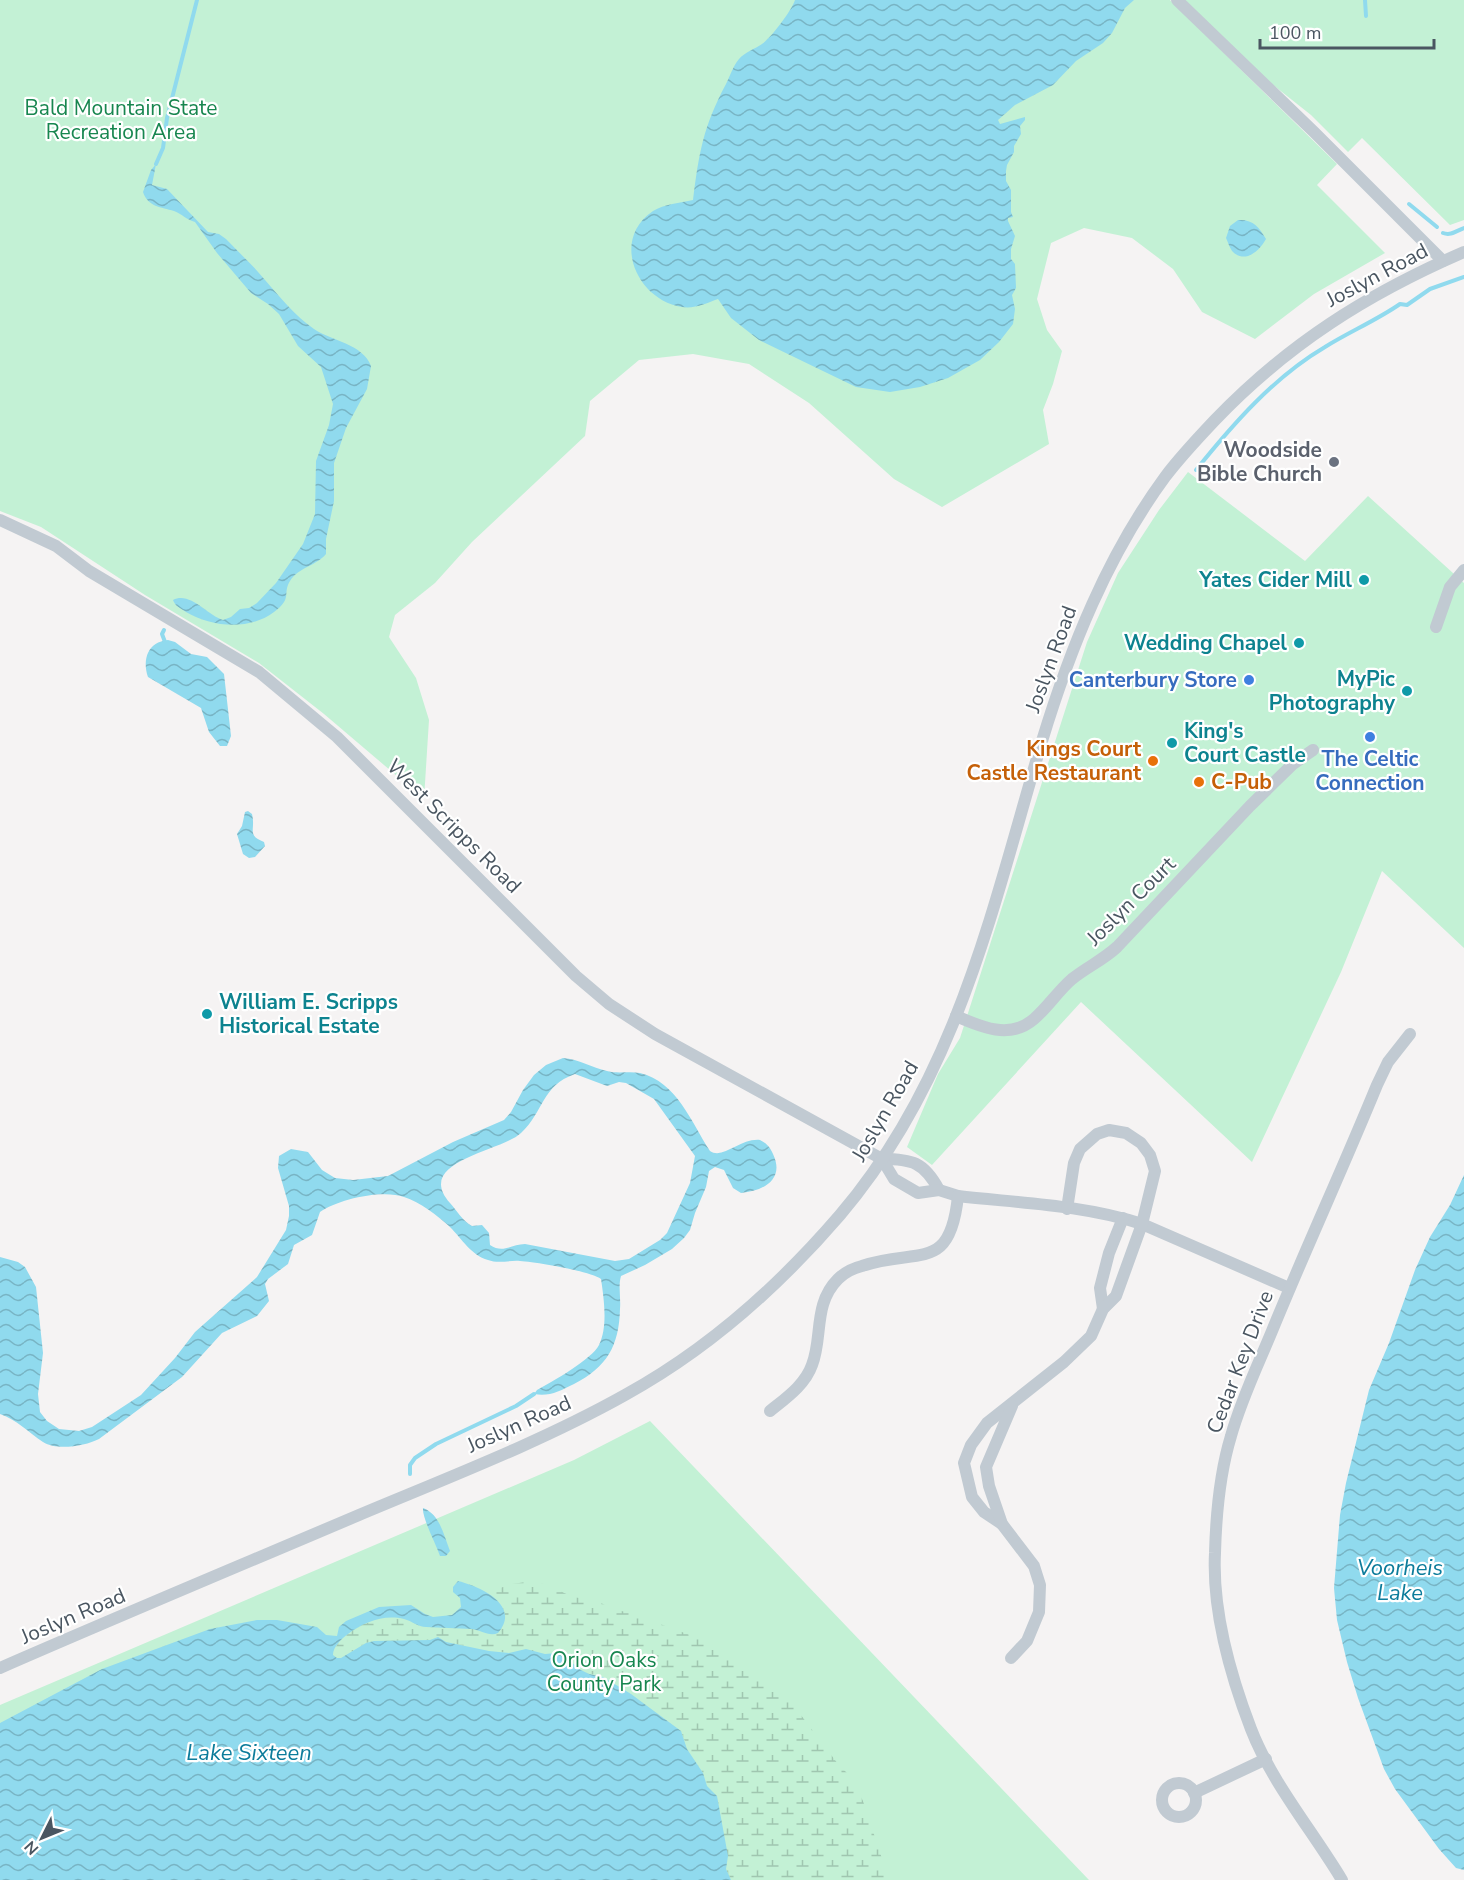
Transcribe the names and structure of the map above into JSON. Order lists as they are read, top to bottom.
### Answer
{
  "streets": {
    "street": [
      "Joslyn Road",
      "West Scripps Road",
      "Joslyn Court",
      "Cedar Key Drive"
    ]
  },
  "crossings": [
    ["Joslyn Road", "West Scripps Road"],
    ["Joslyn Road", "Joslyn Court"],
    ["West Scripps Road", "Cedar Key Drive"]
  ],
  "water": ["Voorheis Lake", "Lake Sixteen"],
  "parks": ["Bald Mountain State Recreation Area", "Orion Oaks County Park"],
  "places": [
    "Woodside Bible Church",
    "Yates Cider Mill",
    "Wedding Chapel",
    "Canterbury Store",
    "MyPic Photography",
    "The Celtic Connection",
    "King's Court Castle",
    "Kings Court Castle Restaurant",
    "C-Pub",
    "William E. Scripps Historical Estate"
  ],
  "scale_bar": "100 m",
  "north": "bottom left"
}
